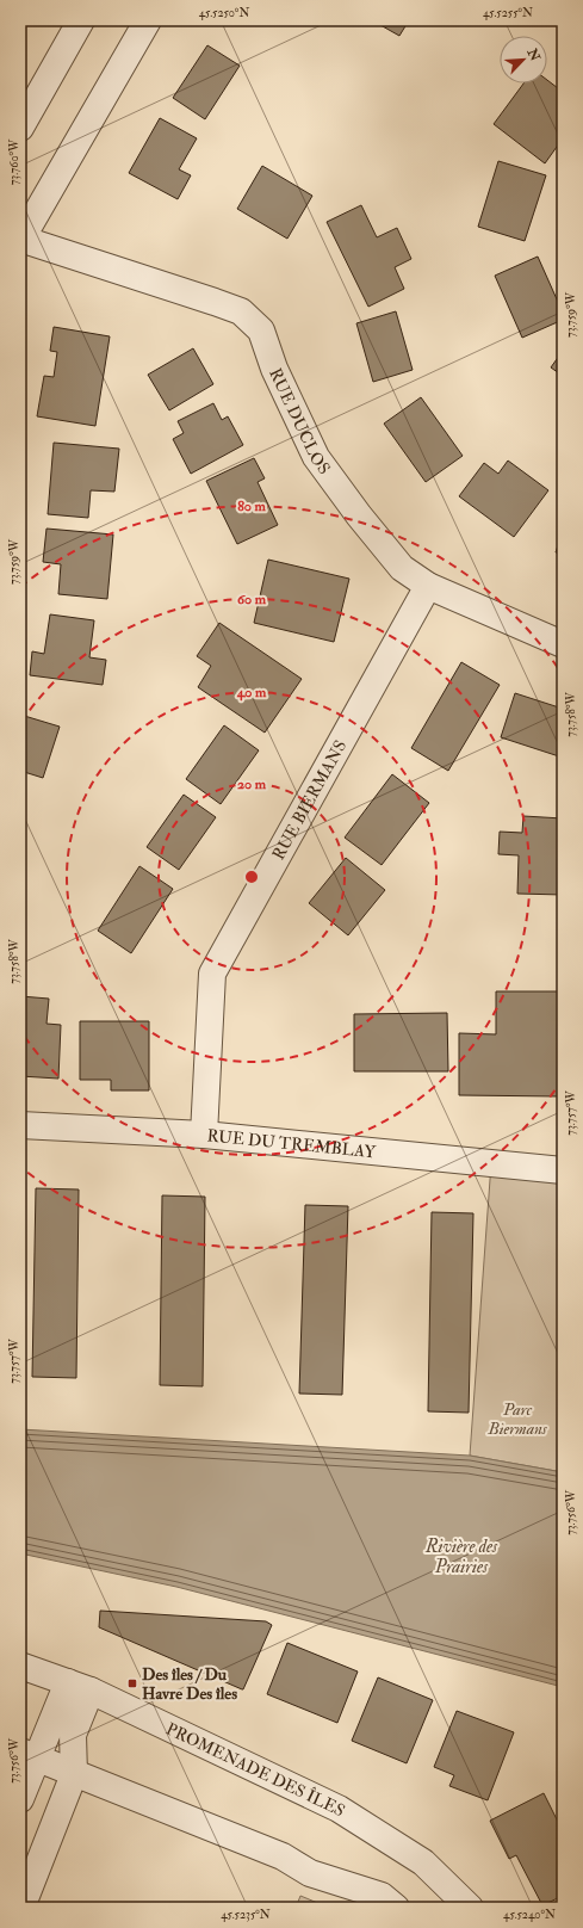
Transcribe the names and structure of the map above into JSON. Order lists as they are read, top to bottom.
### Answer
{
  "streets": {
    "street": [
      "RUE DUCLOS",
      "RUE BIERMANS",
      "RUE DU TREMBLAY",
      "PROMENADE DES ÎLES"
    ]
  },
  "crossings": [
    ["RUE DUCLOS", "RUE BIERMANS"],
    ["RUE BIERMANS", "RUE DU TREMBLAY"]
  ],
  "water": ["Rivière des Prairies"],
  "parks": ["Parc Biermans"],
  "places": {
    "transit": ["Des îles / Du Havre Des îles"]
  },
  "north": "top right",
  "coordinates": [
    "45.5250°N",
    "45.5255°N",
    "73.760°W",
    "73.759°W",
    "73.758°W",
    "73.757°W",
    "73.756°W",
    "45.5235°N",
    "45.5240°N"
  ],
  "rings": [
    "80 m",
    "60 m",
    "40 m",
    "20 m"
  ]
}
